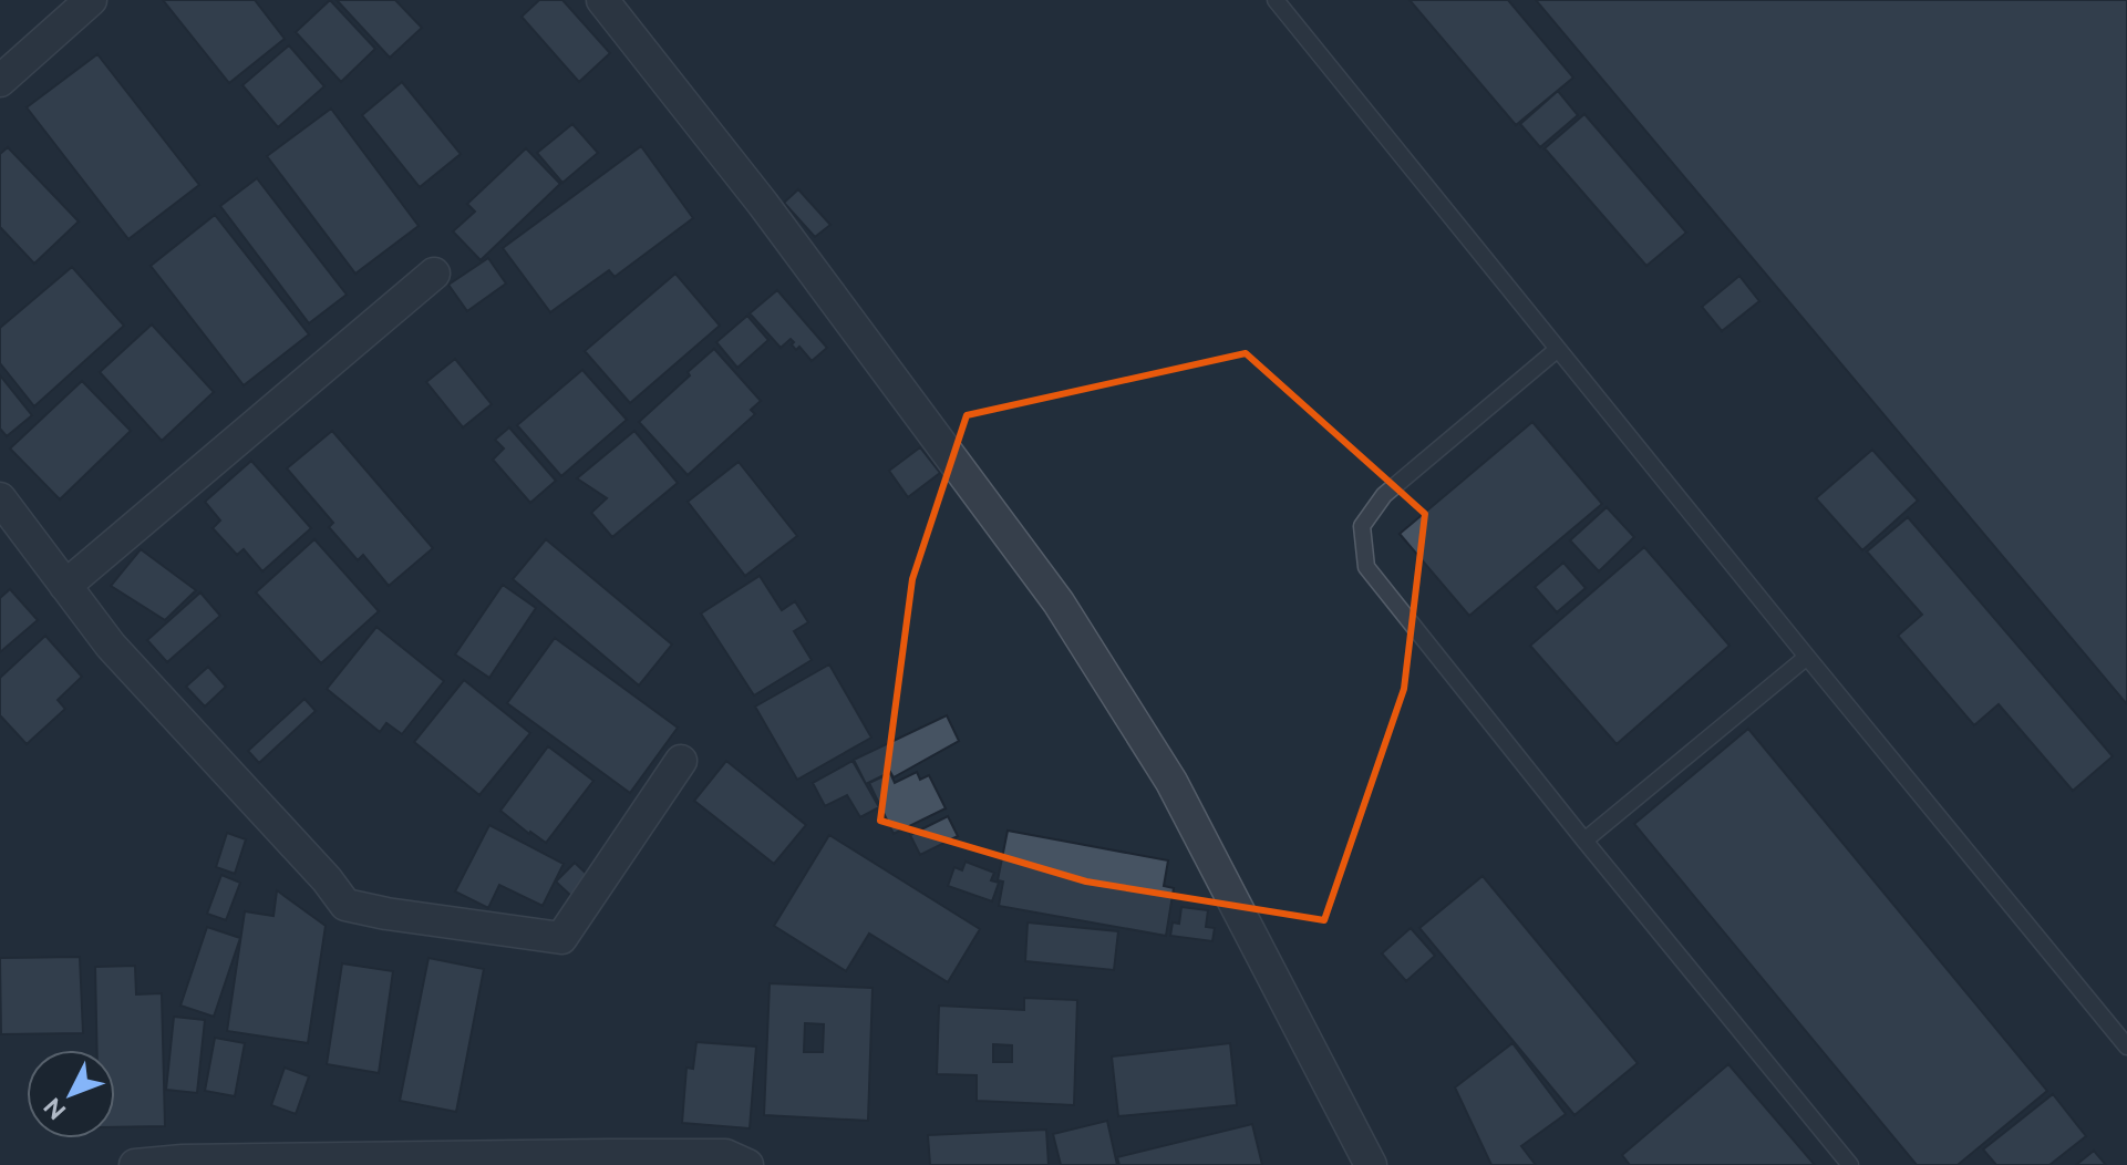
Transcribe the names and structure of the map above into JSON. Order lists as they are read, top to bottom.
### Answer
{
  "north": "bottom left"
}
